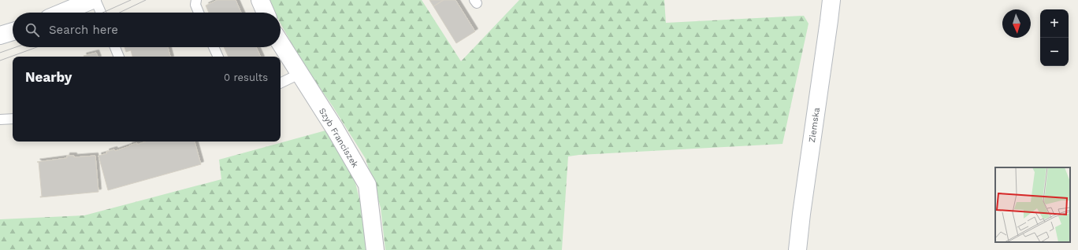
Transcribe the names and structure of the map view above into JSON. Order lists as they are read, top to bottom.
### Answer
{
  "streets": {
    "street": ["Ziemska", "Szyb Franciszek"]
  },
  "north": "bottom",
  "page": {
    "map_buttons": ["+", "−"],
    "search": "Search here",
    "heading": ["Nearby", "0 results"]
  }
}
